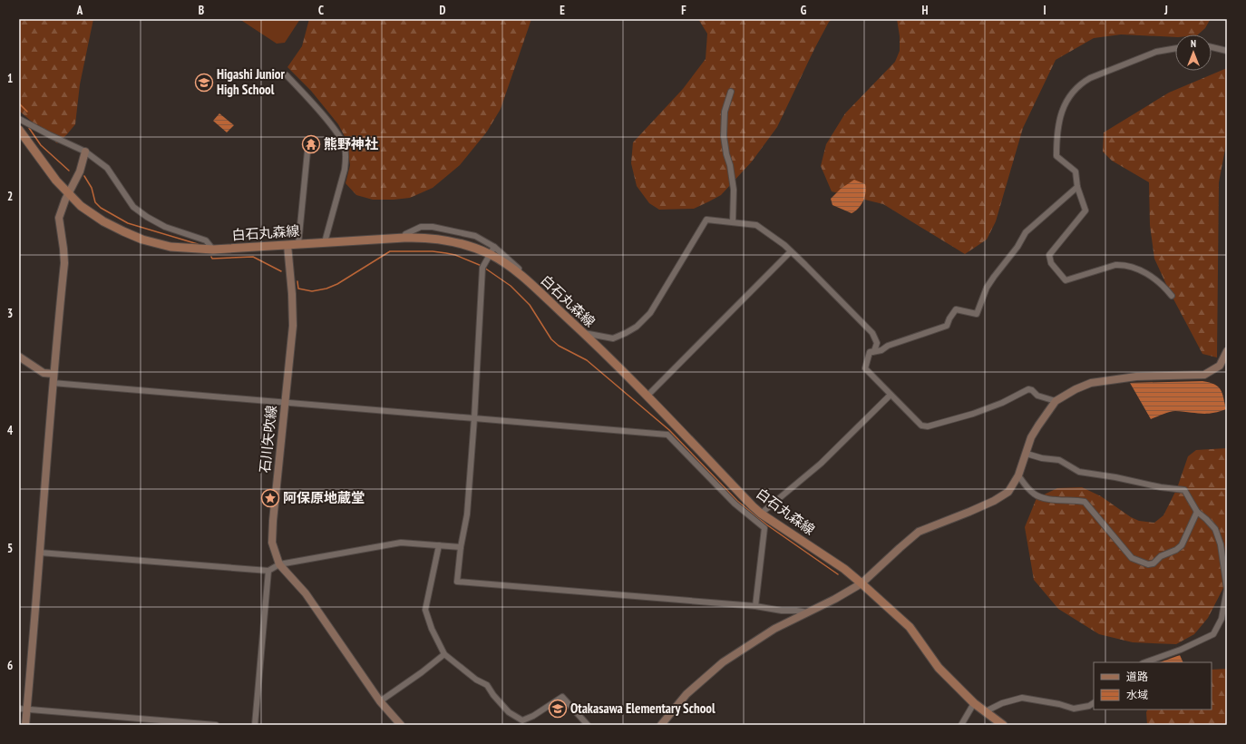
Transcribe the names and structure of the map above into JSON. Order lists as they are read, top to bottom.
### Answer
{
  "streets": {
    "main road": ["白石丸森線"],
    "street": ["石川矢吹線"]
  },
  "crossings": [
    ["白石丸森線", "石川矢吹線"]
  ],
  "places": {
    "school or university": ["Higashi Junior High School", "Otakasawa Elementary School"],
    "temple": ["熊野神社"],
    "place": ["阿保原地蔵堂"]
  },
  "legend": ["道路", "水域"],
  "north": "top",
  "grid": {
    "columns": [
      "A",
      "B",
      "C",
      "D",
      "E",
      "F",
      "G",
      "H",
      "I",
      "J"
    ],
    "rows": [
      "1",
      "2",
      "3",
      "4",
      "5",
      "6"
    ]
  }
}
